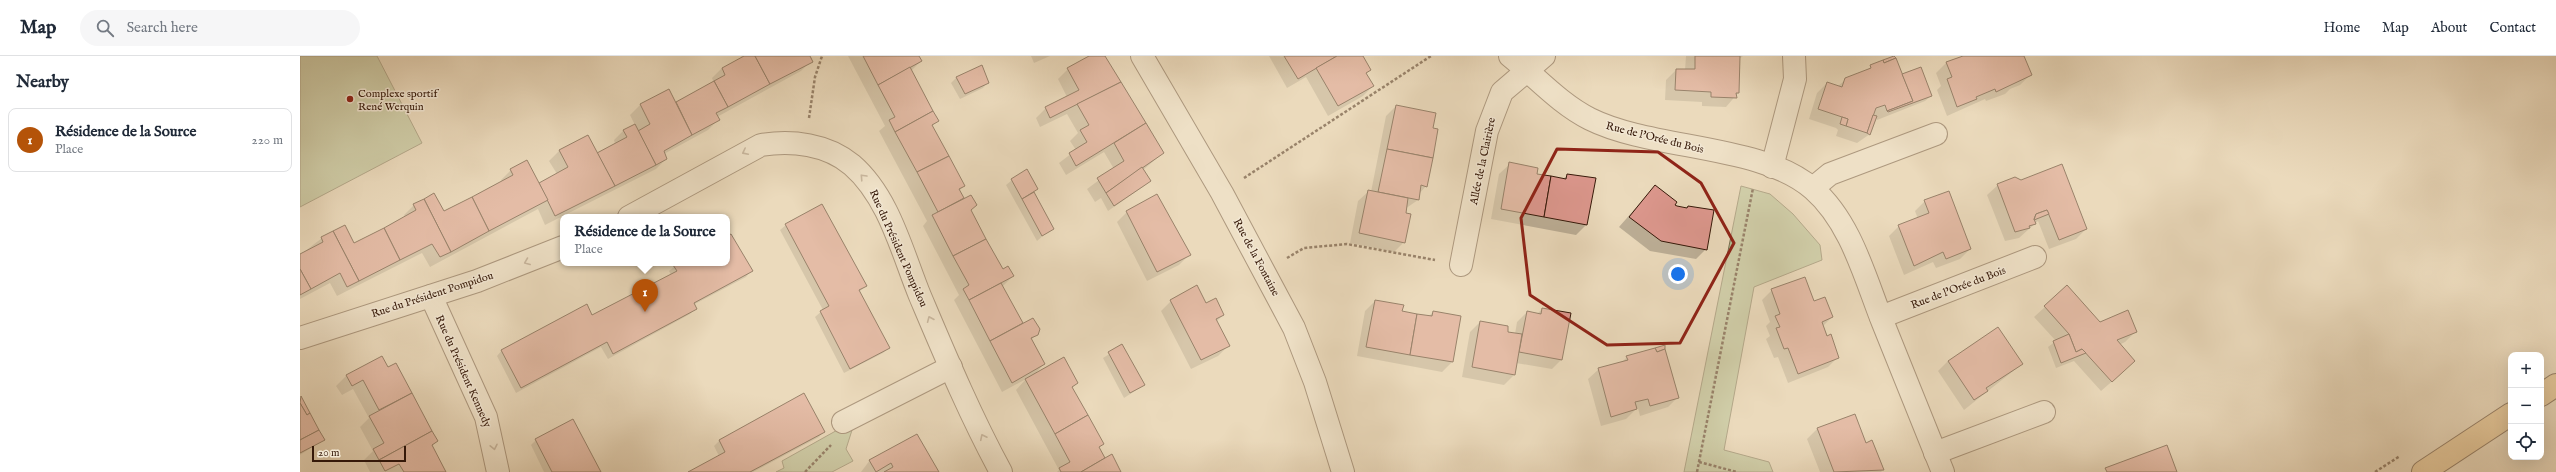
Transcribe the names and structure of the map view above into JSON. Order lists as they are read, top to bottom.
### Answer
{
  "streets": {
    "street": [
      "Rue de l'Orée du Bois",
      "Allée de la Clairière",
      "Rue du Président Pompidou",
      "Rue de la Fontaine",
      "Rue du Président Kennedy"
    ]
  },
  "crossings": [
    ["Rue de l'Orée du Bois", "Allée de la Clairière"],
    ["Rue du Président Pompidou", "Rue du Président Kennedy"]
  ],
  "one_way": ["Rue du Président Kennedy"],
  "places": ["Complexe sportif René Werquin"],
  "scale_bar": "20 m",
  "page": {
    "header": "Map",
    "search": "Search here",
    "nav": [
      "Home",
      "Map",
      "About",
      "Contact"
    ],
    "heading": "Nearby",
    "list": [
      {
        "mark": "1",
        "name": "Résidence de la Source",
        "note": "Place",
        "value": "220 m"
      }
    ],
    "popup": ["Résidence de la Source", "Place"],
    "pins": "1",
    "map_buttons": ["+", "−"],
    "scale": "20 m"
  }
}
